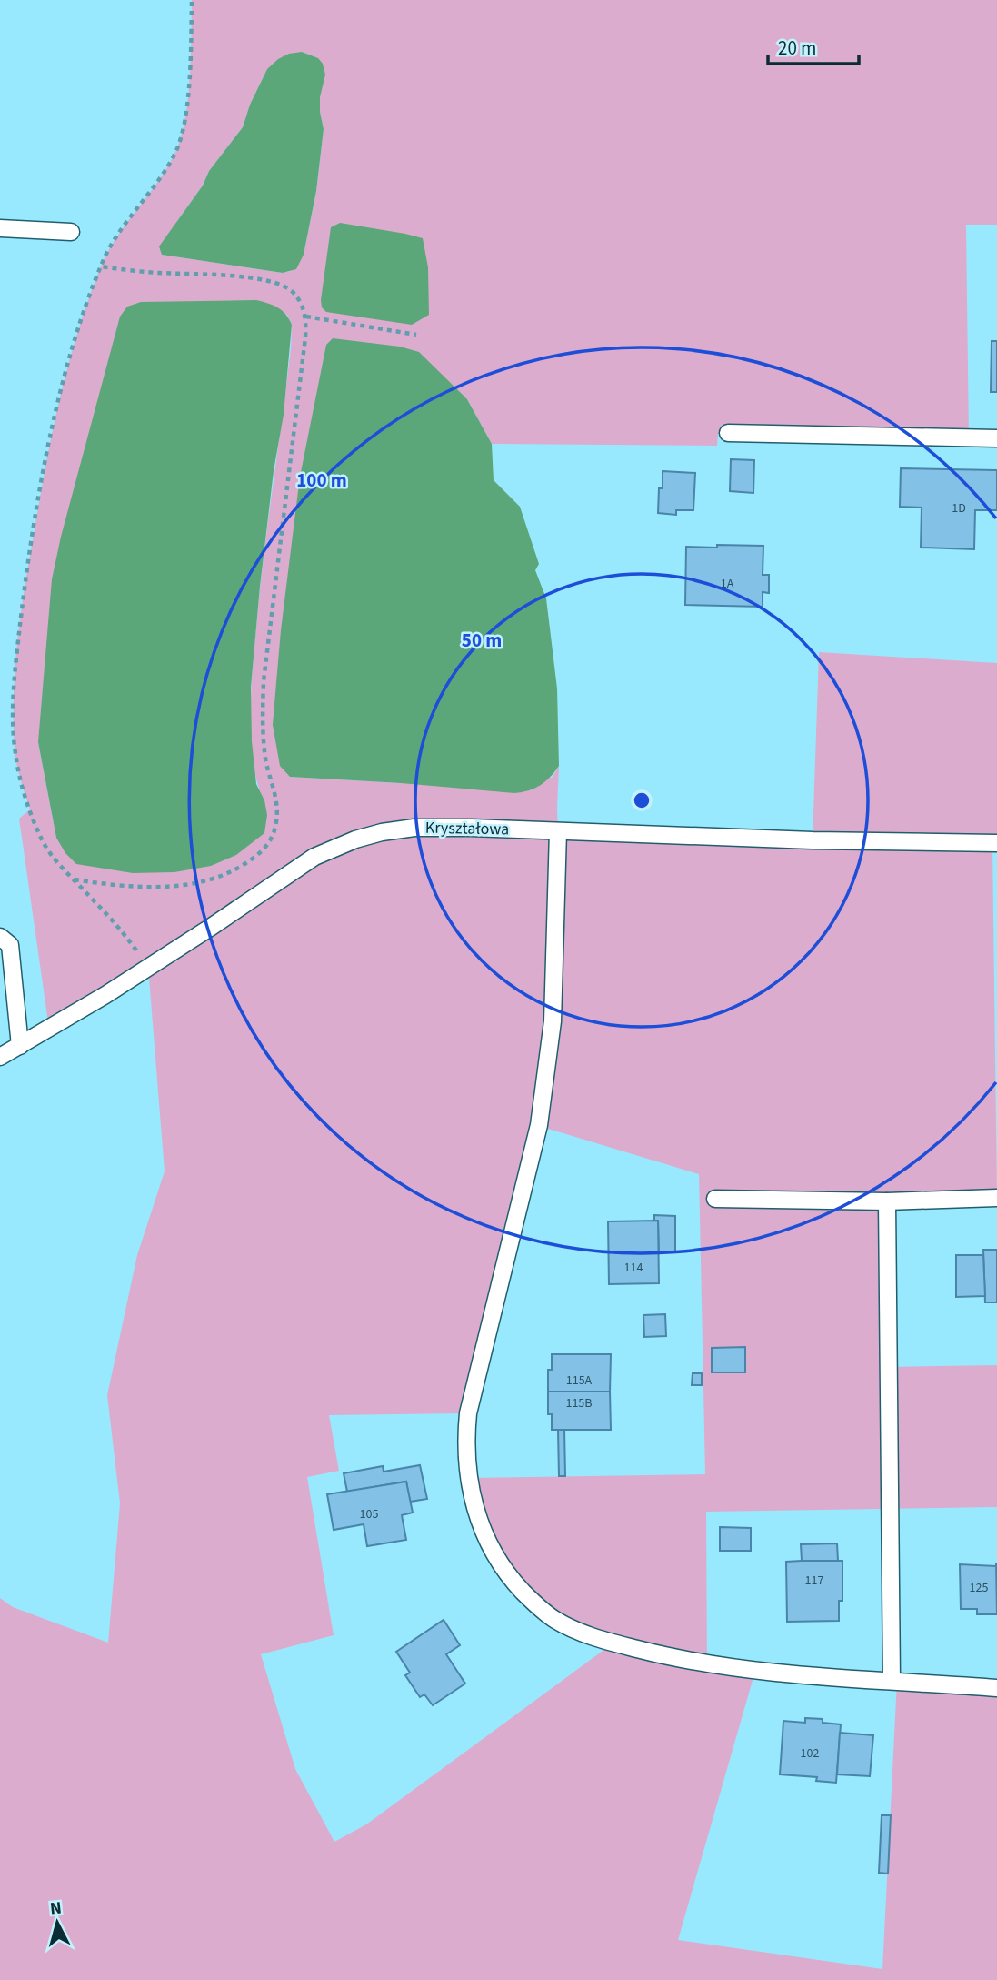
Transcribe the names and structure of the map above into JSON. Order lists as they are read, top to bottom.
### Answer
{
  "streets": {
    "lane": ["Kryształowa"]
  },
  "house_numbers": [
    "1D",
    "1A",
    "114",
    "115A",
    "115B",
    "105",
    "117",
    "125",
    "102"
  ],
  "scale_bar": "20 m",
  "north": "top",
  "rings": ["100 m", "50 m"]
}
